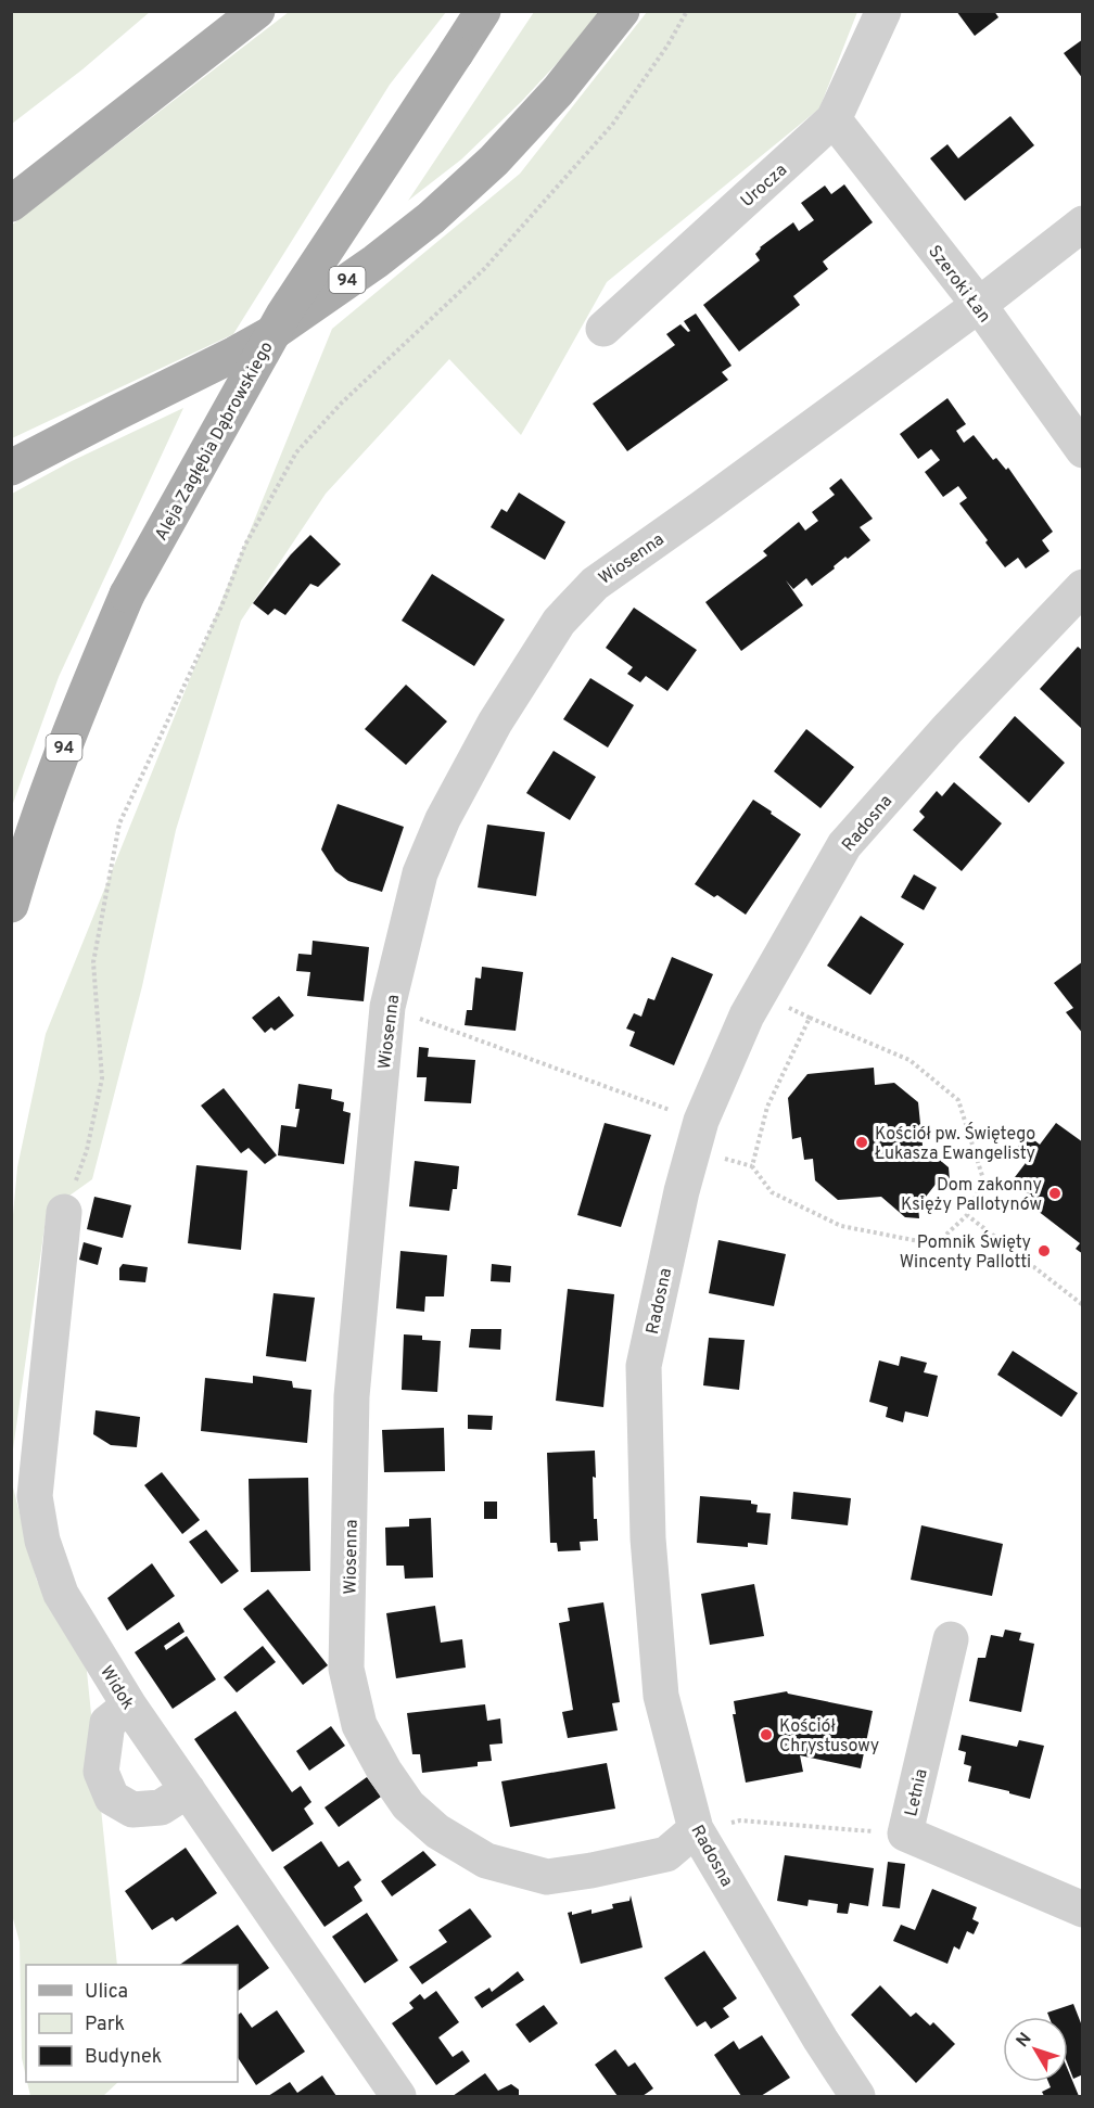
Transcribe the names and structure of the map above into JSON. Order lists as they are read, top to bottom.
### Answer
{
  "streets": {
    "main road": ["94", "Aleja Zagłębia Dąbrowskiego"],
    "street": [
      "Urocza",
      "Szeroki Łan",
      "Wiosenna",
      "Radosna",
      "Widok",
      "Letnia"
    ]
  },
  "crossings": [
    ["Urocza", "Szeroki Łan"],
    ["Szeroki Łan", "Wiosenna"],
    ["Wiosenna", "Radosna"]
  ],
  "places": [
    "Kościół pw. Świętego Łukasza Ewangelisty",
    "Dom zakonny Księży Pallotynów",
    "Pomnik Święty Wincenty Pallotti",
    "Kościół Chrystusowy"
  ],
  "legend": ["Ulica", "Park", "Budynek"],
  "north": "top left"
}
